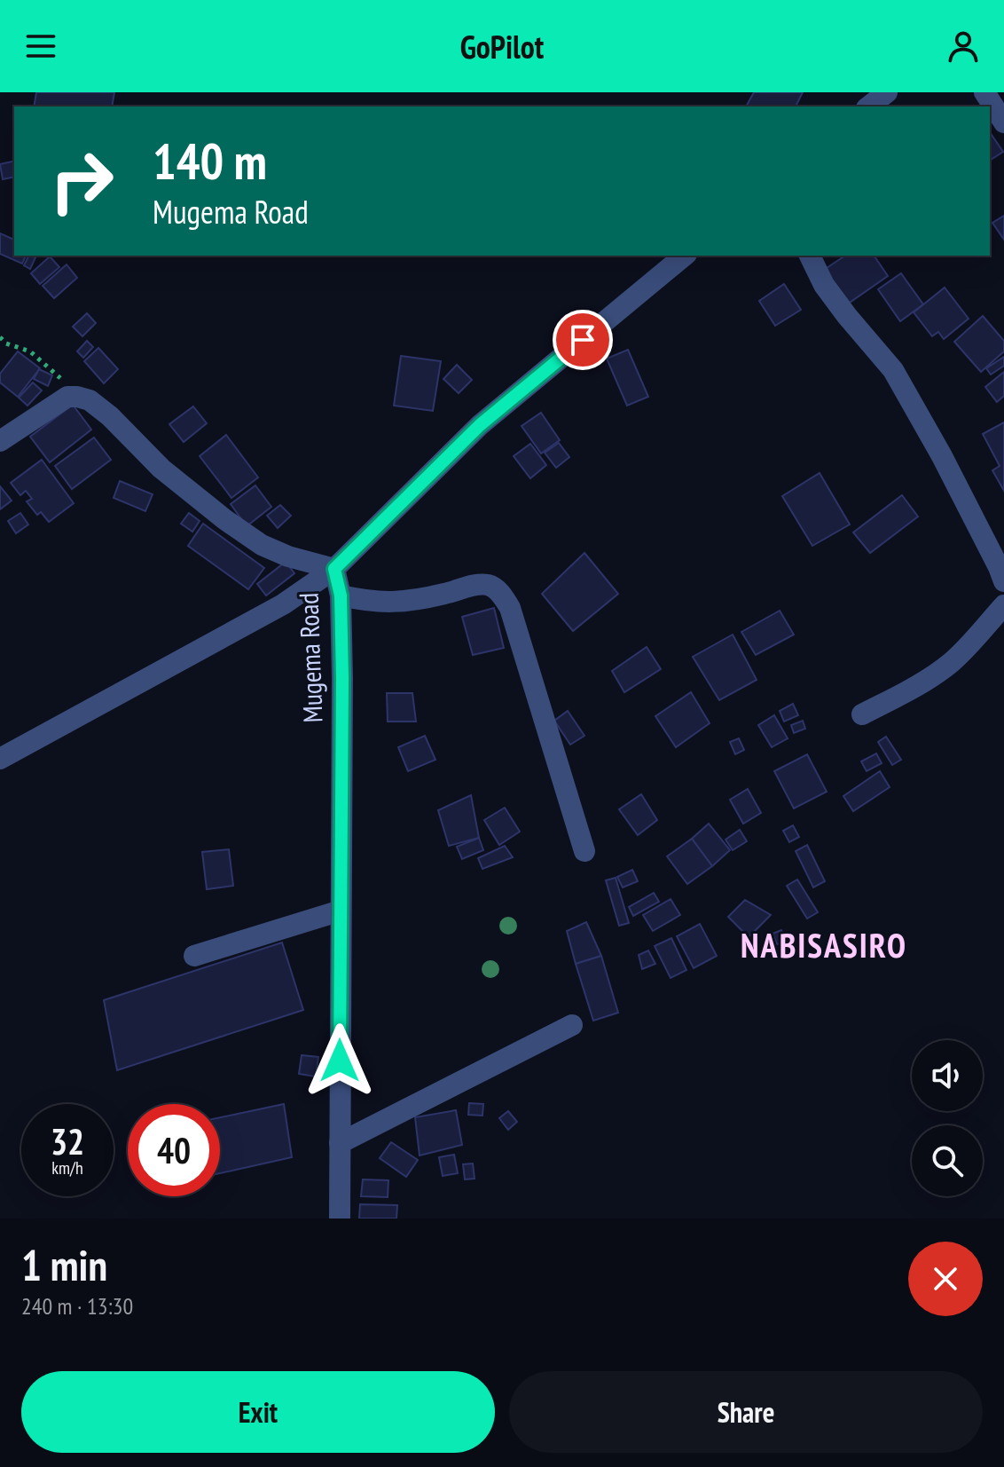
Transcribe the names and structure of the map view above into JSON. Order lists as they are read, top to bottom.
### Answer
{
  "streets": {
    "street": ["Mugema Road"]
  },
  "districts": ["NABISASIRO"],
  "page": {
    "header": "GoPilot",
    "turn": ["140 m", "Mugema Road"],
    "speed": "32 km/h",
    "limit": "40",
    "heading": ["1 min", "240 m · 13:30"],
    "buttons": ["Exit", "Share"]
  }
}
